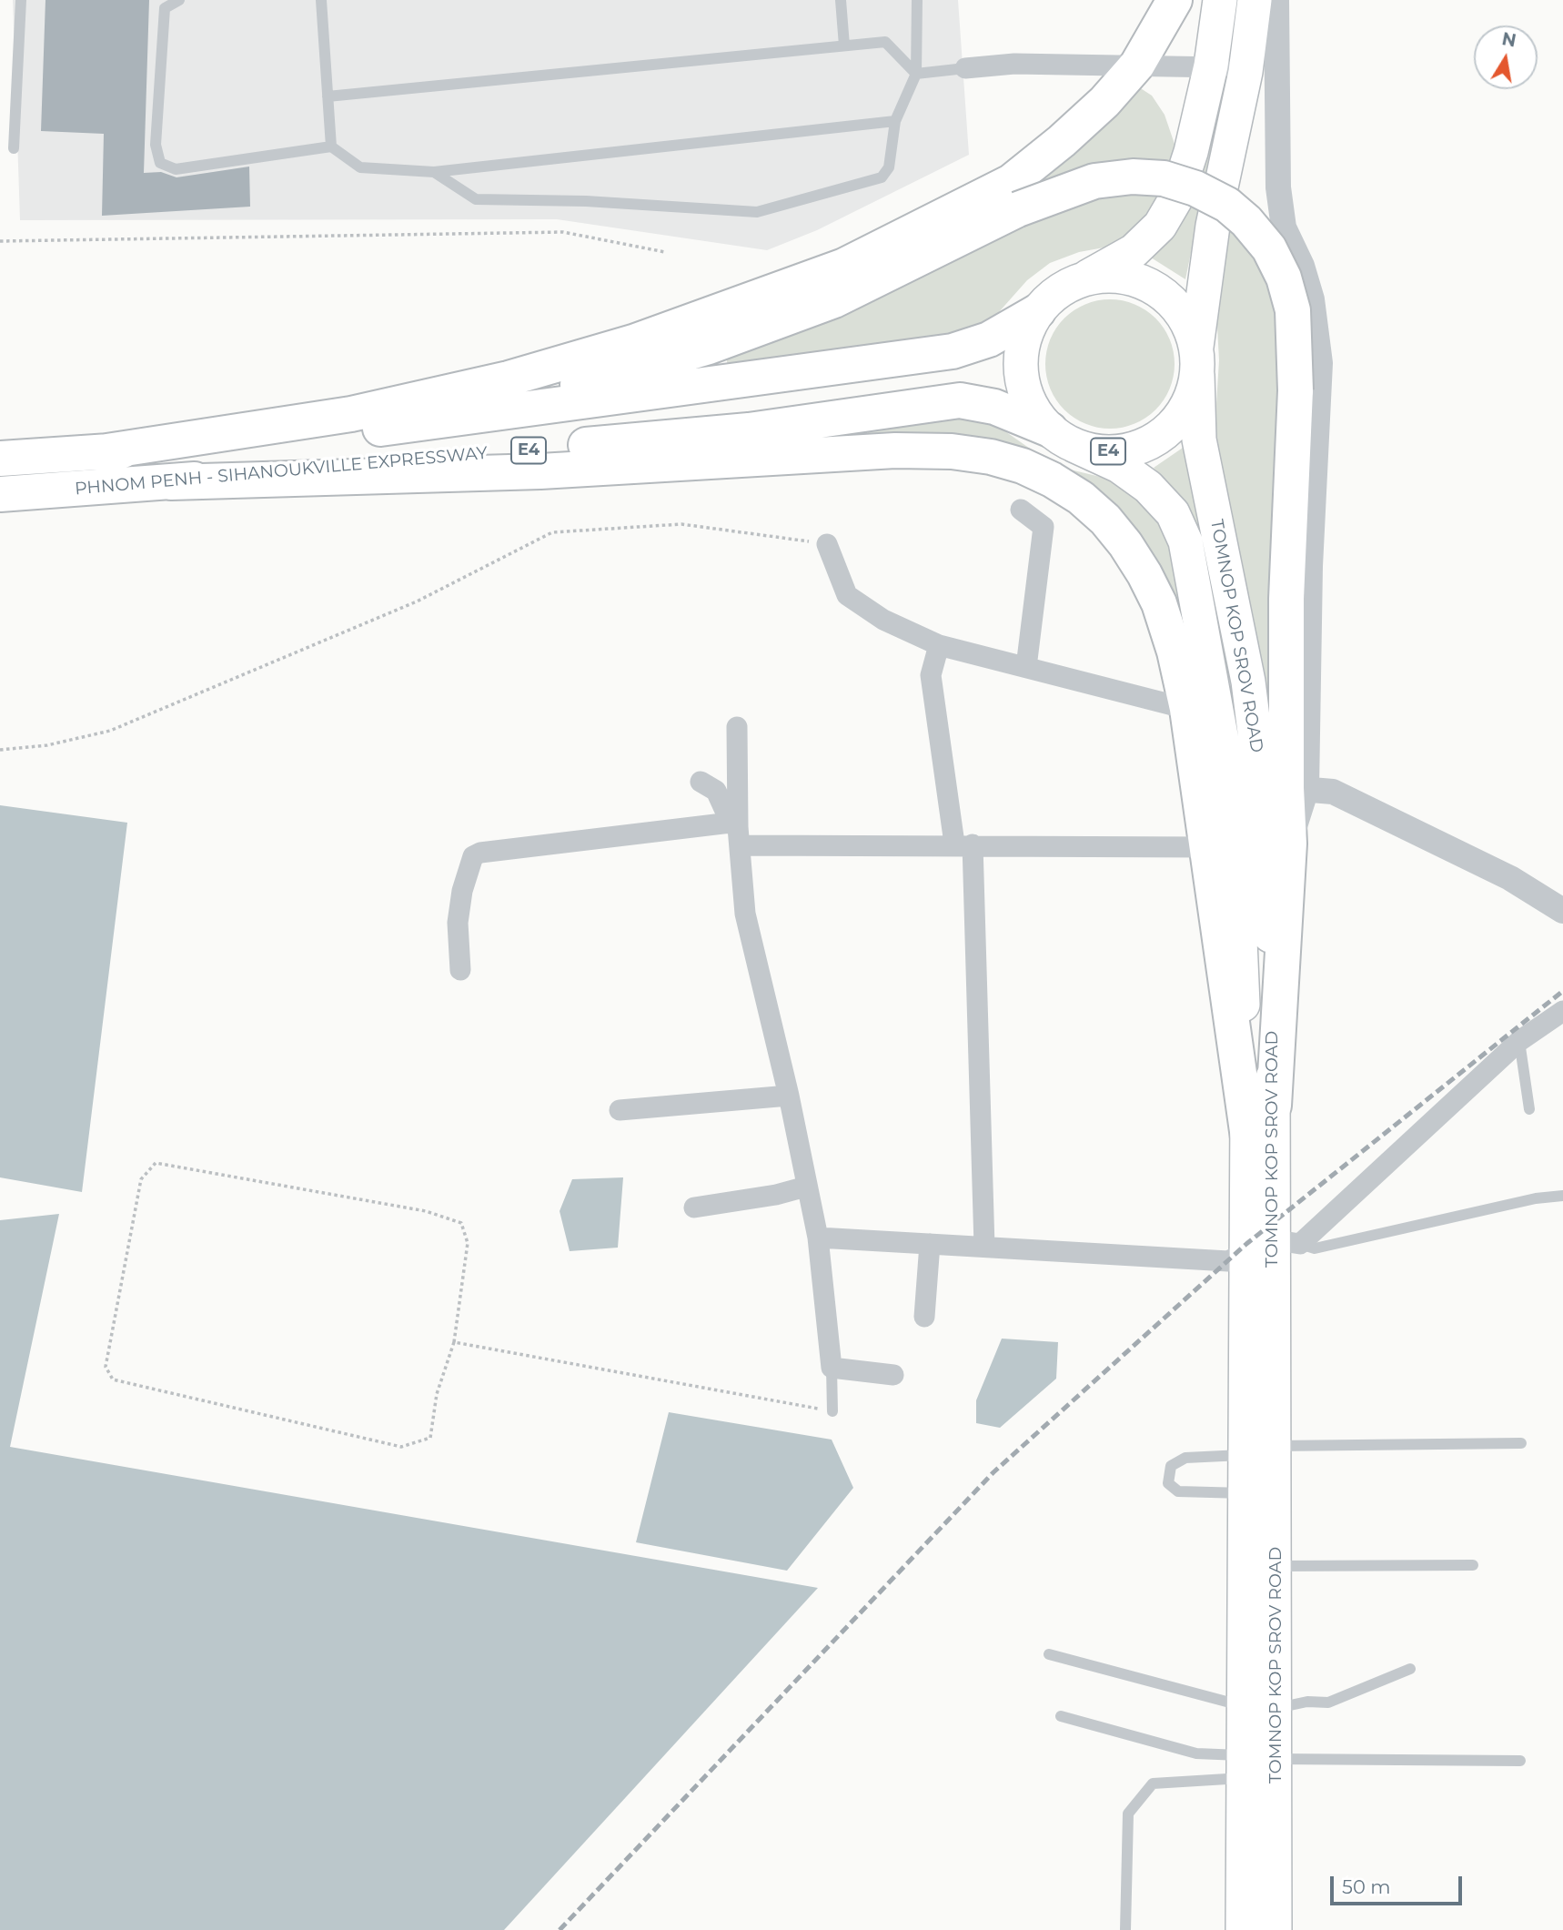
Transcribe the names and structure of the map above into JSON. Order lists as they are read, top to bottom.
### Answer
{
  "streets": {
    "highway": ["E4", "PHNOM PENH - SIHANOUKVILLE EXPRESSWAY"],
    "main road": ["TOMNOP KOP SROV ROAD"]
  },
  "crossings": [
    ["E4", "PHNOM PENH - SIHANOUKVILLE EXPRESSWAY"],
    ["E4", "TOMNOP KOP SROV ROAD"],
    ["PHNOM PENH - SIHANOUKVILLE EXPRESSWAY", "TOMNOP KOP SROV ROAD"]
  ],
  "scale_bar": "50 m",
  "north": "top"
}
